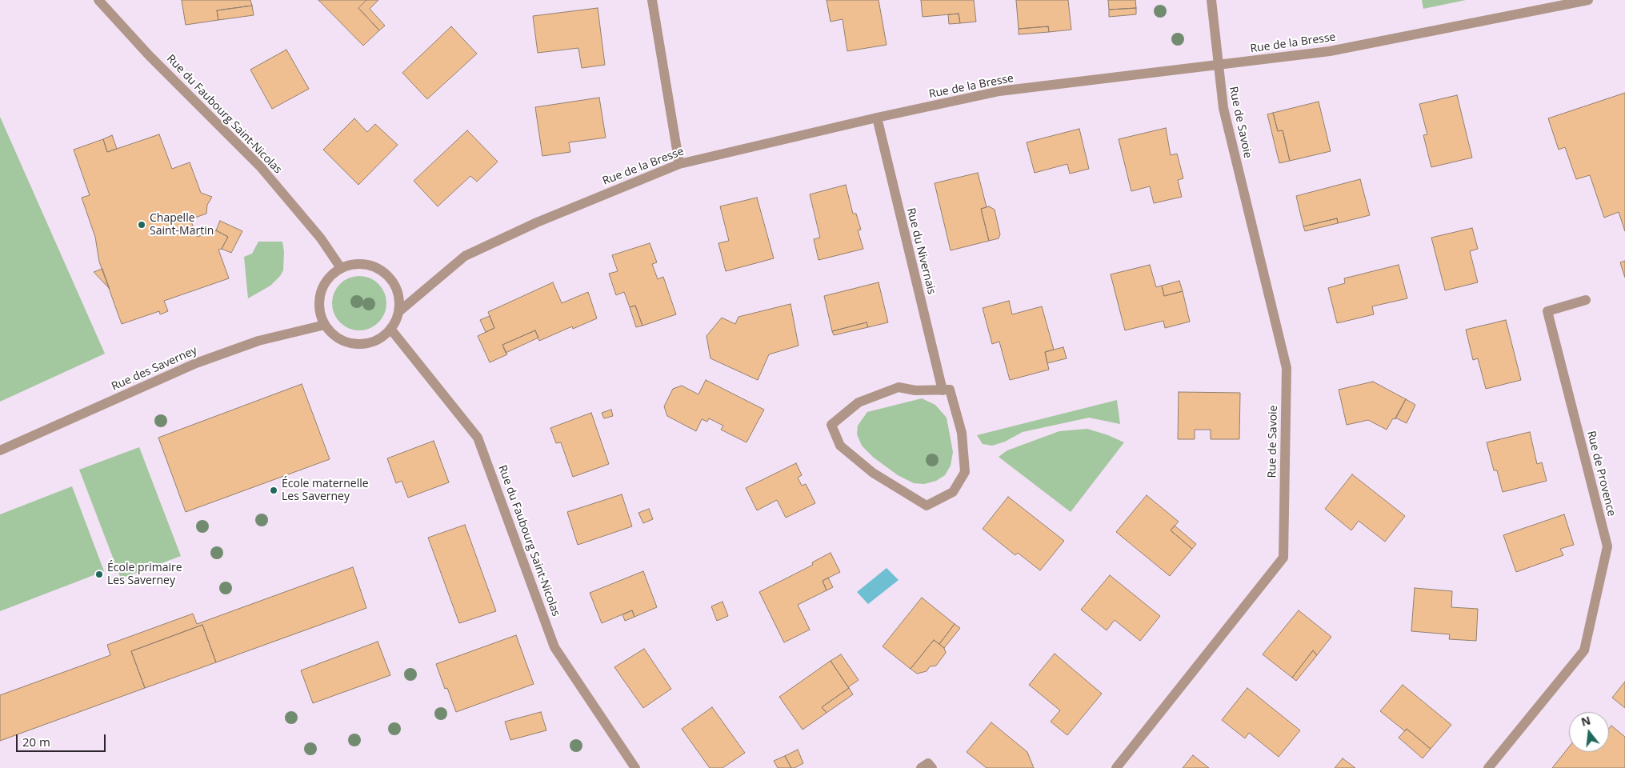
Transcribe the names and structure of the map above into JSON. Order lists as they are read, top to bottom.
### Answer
{
  "streets": {
    "street": [
      "Rue de la Bresse",
      "Rue du Faubourg Saint-Nicolas",
      "Rue de Savoie",
      "Rue du Nivernais",
      "Rue des Saverney",
      "Rue de Provence"
    ]
  },
  "crossings": [
    ["Rue de la Bresse", "Rue du Faubourg Saint-Nicolas"],
    ["Rue de la Bresse", "Rue de Savoie"],
    ["Rue de la Bresse", "Rue du Nivernais"],
    ["Rue de la Bresse", "Rue des Saverney"],
    ["Rue du Faubourg Saint-Nicolas", "Rue des Saverney"]
  ],
  "places": ["Chapelle Saint-Martin", "École maternelle Les Saverney", "École primaire Les Saverney"],
  "scale_bar": "20 m",
  "north": "top"
}
